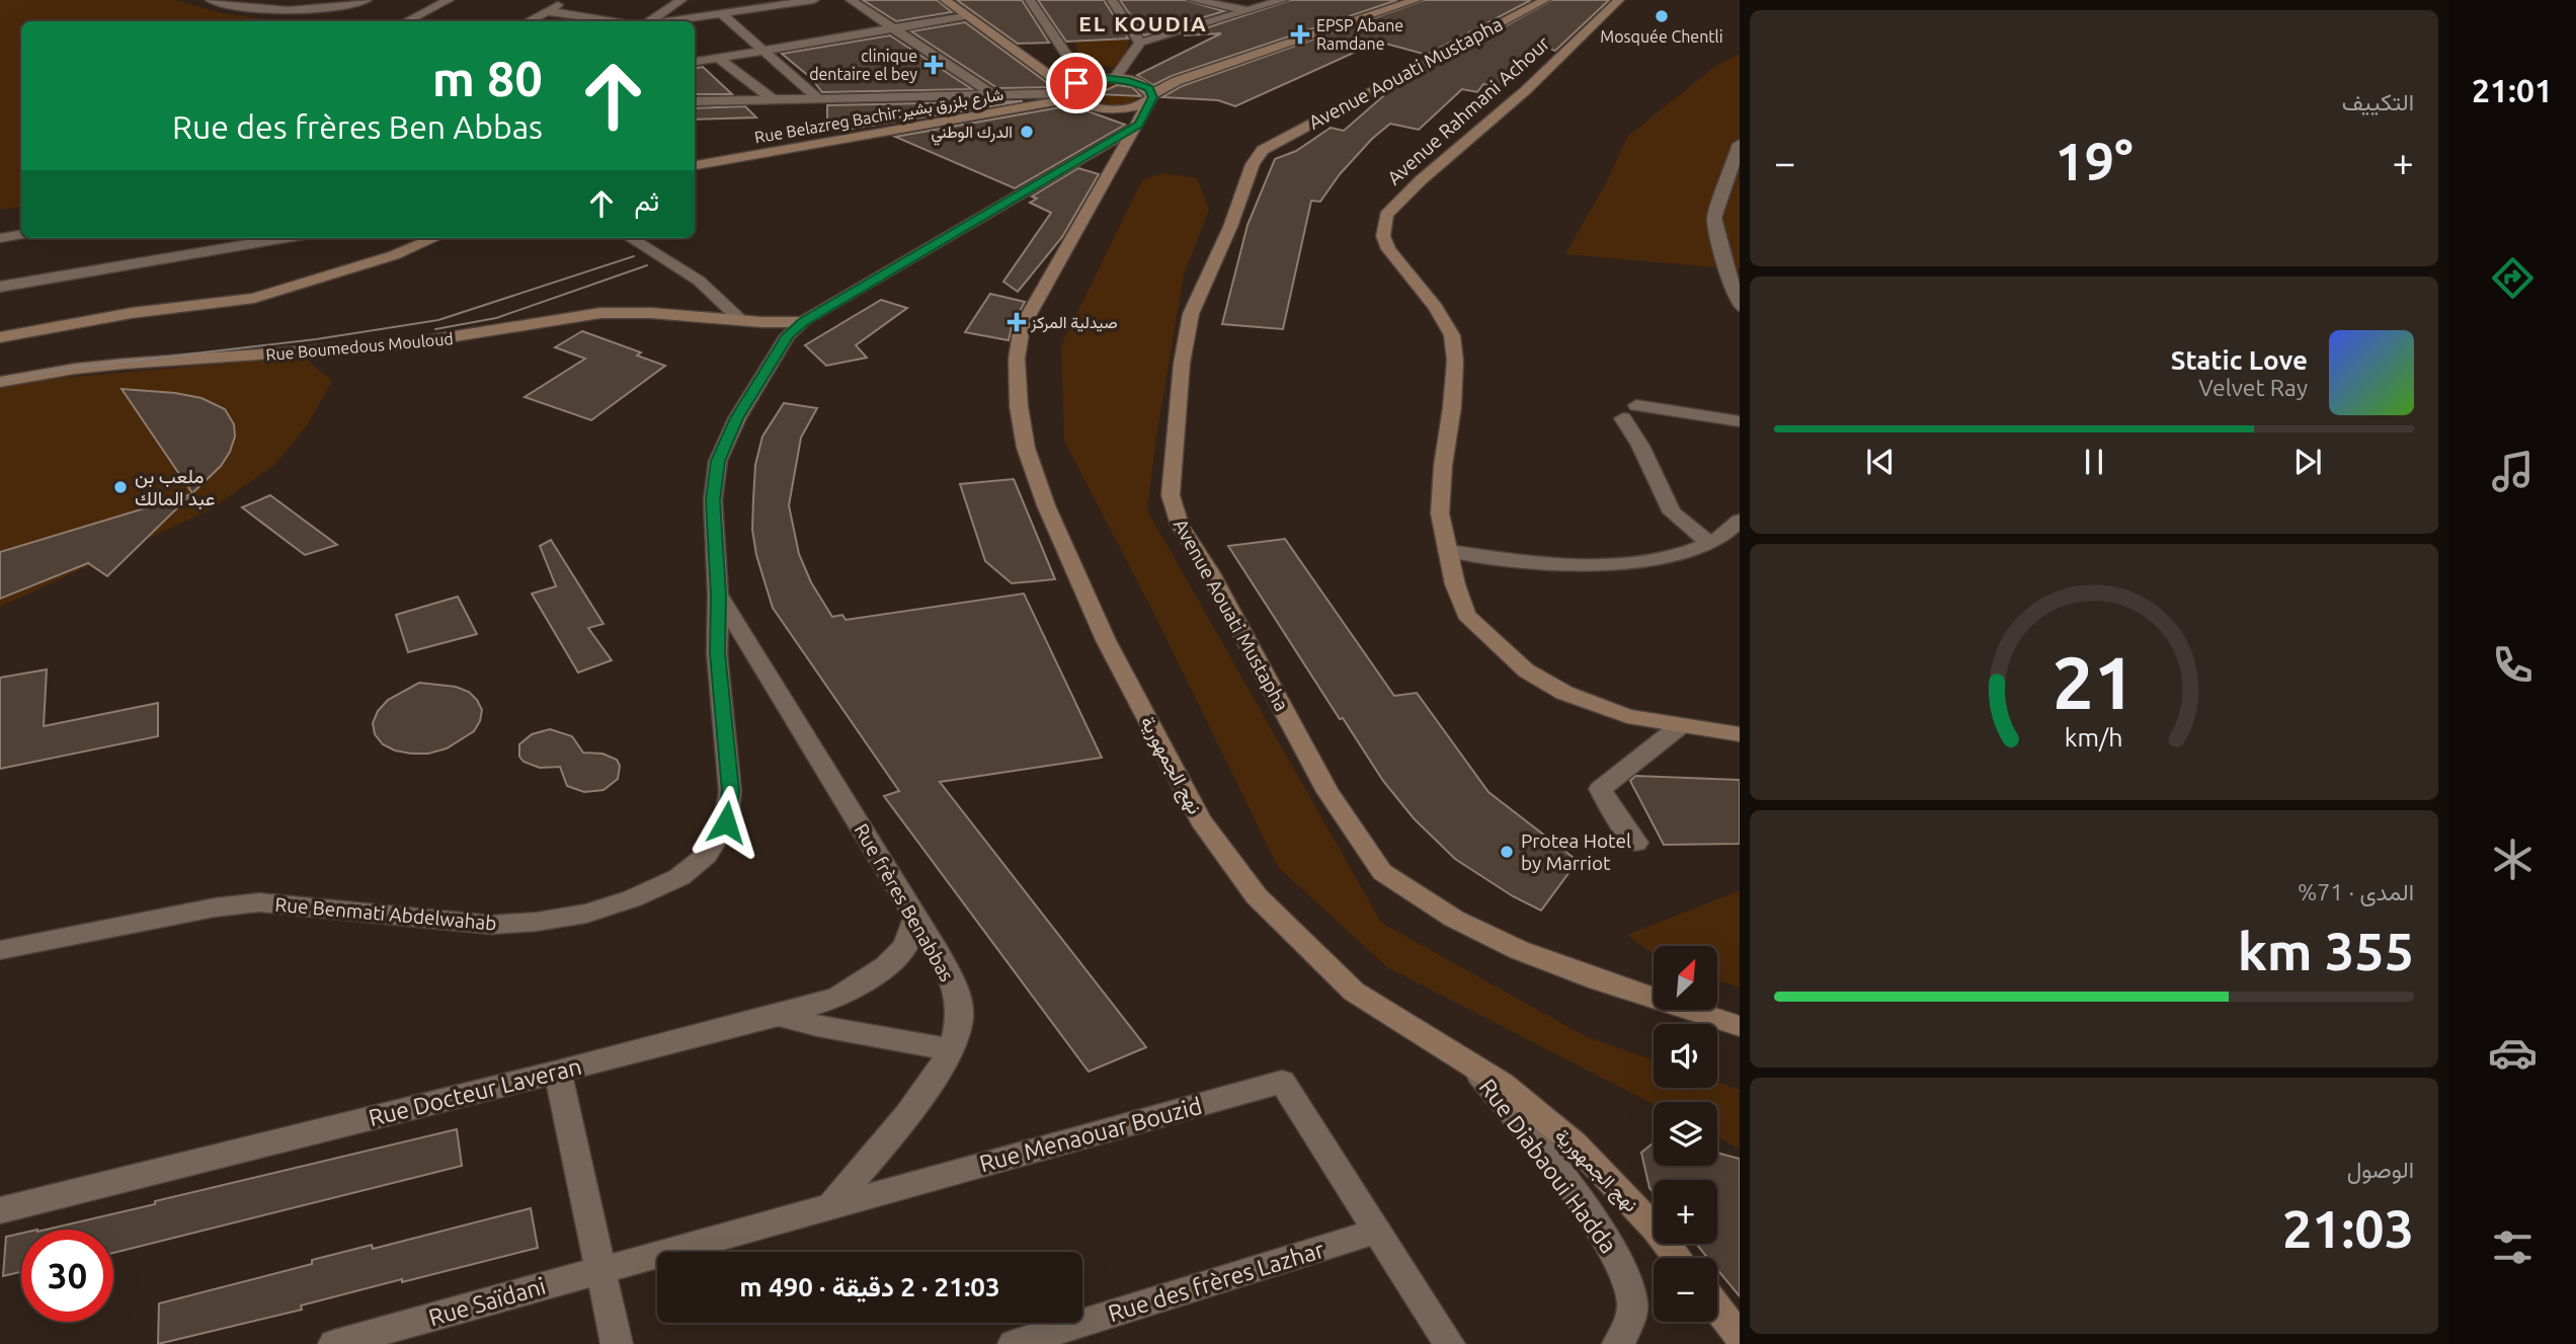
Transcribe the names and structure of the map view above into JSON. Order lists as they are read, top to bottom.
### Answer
{
  "streets": {
    "street": [
      "Avenue Aouati Mustapha",
      "Avenue Rahmani Achour",
      "Rue Belazreg Bachir;شارع بلزرق بشير",
      "Rue Boumedous Mouloud",
      "نهج الجمهورية",
      "Rue frères Benabbas",
      "Rue Benmati Abdelwahab",
      "Rue Docteur Laveran",
      "Rue Menaouar Bouzid",
      "Rue Diabaoui Hadda",
      "Rue des frères Lazhar",
      "Rue Saïdani"
    ]
  },
  "crossings": [
    ["Rue Boumedous Mouloud", "Rue Benmati Abdelwahab"],
    ["نهج الجمهورية", "Rue Diabaoui Hadda"],
    ["Rue frères Benabbas", "Rue Benmati Abdelwahab"],
    ["Rue frères Benabbas", "Rue Docteur Laveran"],
    ["Rue frères Benabbas", "Rue Menaouar Bouzid"],
    ["Rue Menaouar Bouzid", "Rue des frères Lazhar"],
    ["Rue Menaouar Bouzid", "Rue Saïdani"]
  ],
  "districts": ["EL KOUDIA"],
  "places": {
    "other": [
      "Mosquée Chentli",
      "الدرك الوطني",
      "ملعب بن عبد المالك",
      "Protea Hotel by Marriot"
    ],
    "health": ["EPSP Abane Ramdane", "clinique dentaire el bey", "صيدلية المركز"]
  },
  "north": "top right",
  "page": {
    "tabs": "21:01",
    "tile": [
      "التكييف",
      ["المدى · 71%", "355 km"],
      ["الوصول", "21:03"]
    ],
    "turn": ["80 m", "Rue des frères Ben Abbas"],
    "heat": ["−", "19°", "+"],
    "then": "ثم",
    "song": ["Static Love", "Velvet Ray"],
    "map_buttons": ["+", "−"],
    "limit": "30",
    "trip": "21:03 · 2 دقيقة · 490 m",
    "gauge": ["21", "km/h"]
  }
}
